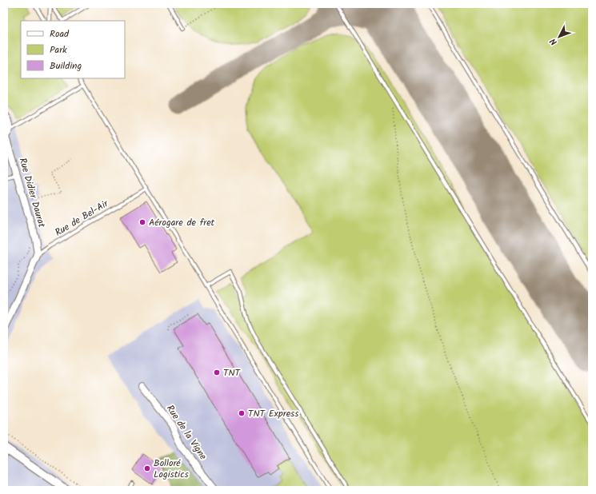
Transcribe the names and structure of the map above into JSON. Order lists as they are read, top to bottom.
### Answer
{
  "streets": {
    "street": ["Rue Didier Daurat", "Rue de la Vigne"],
    "lane": ["Rue de Bel-Air"]
  },
  "crossings": [
    ["Rue Didier Daurat", "Rue de Bel-Air"]
  ],
  "places": [
    "Aérogare de fret",
    "TNT",
    "TNT Express",
    "Bolloré Logistics"
  ],
  "legend": ["Road", "Park", "Building"],
  "north": "bottom left"
}
